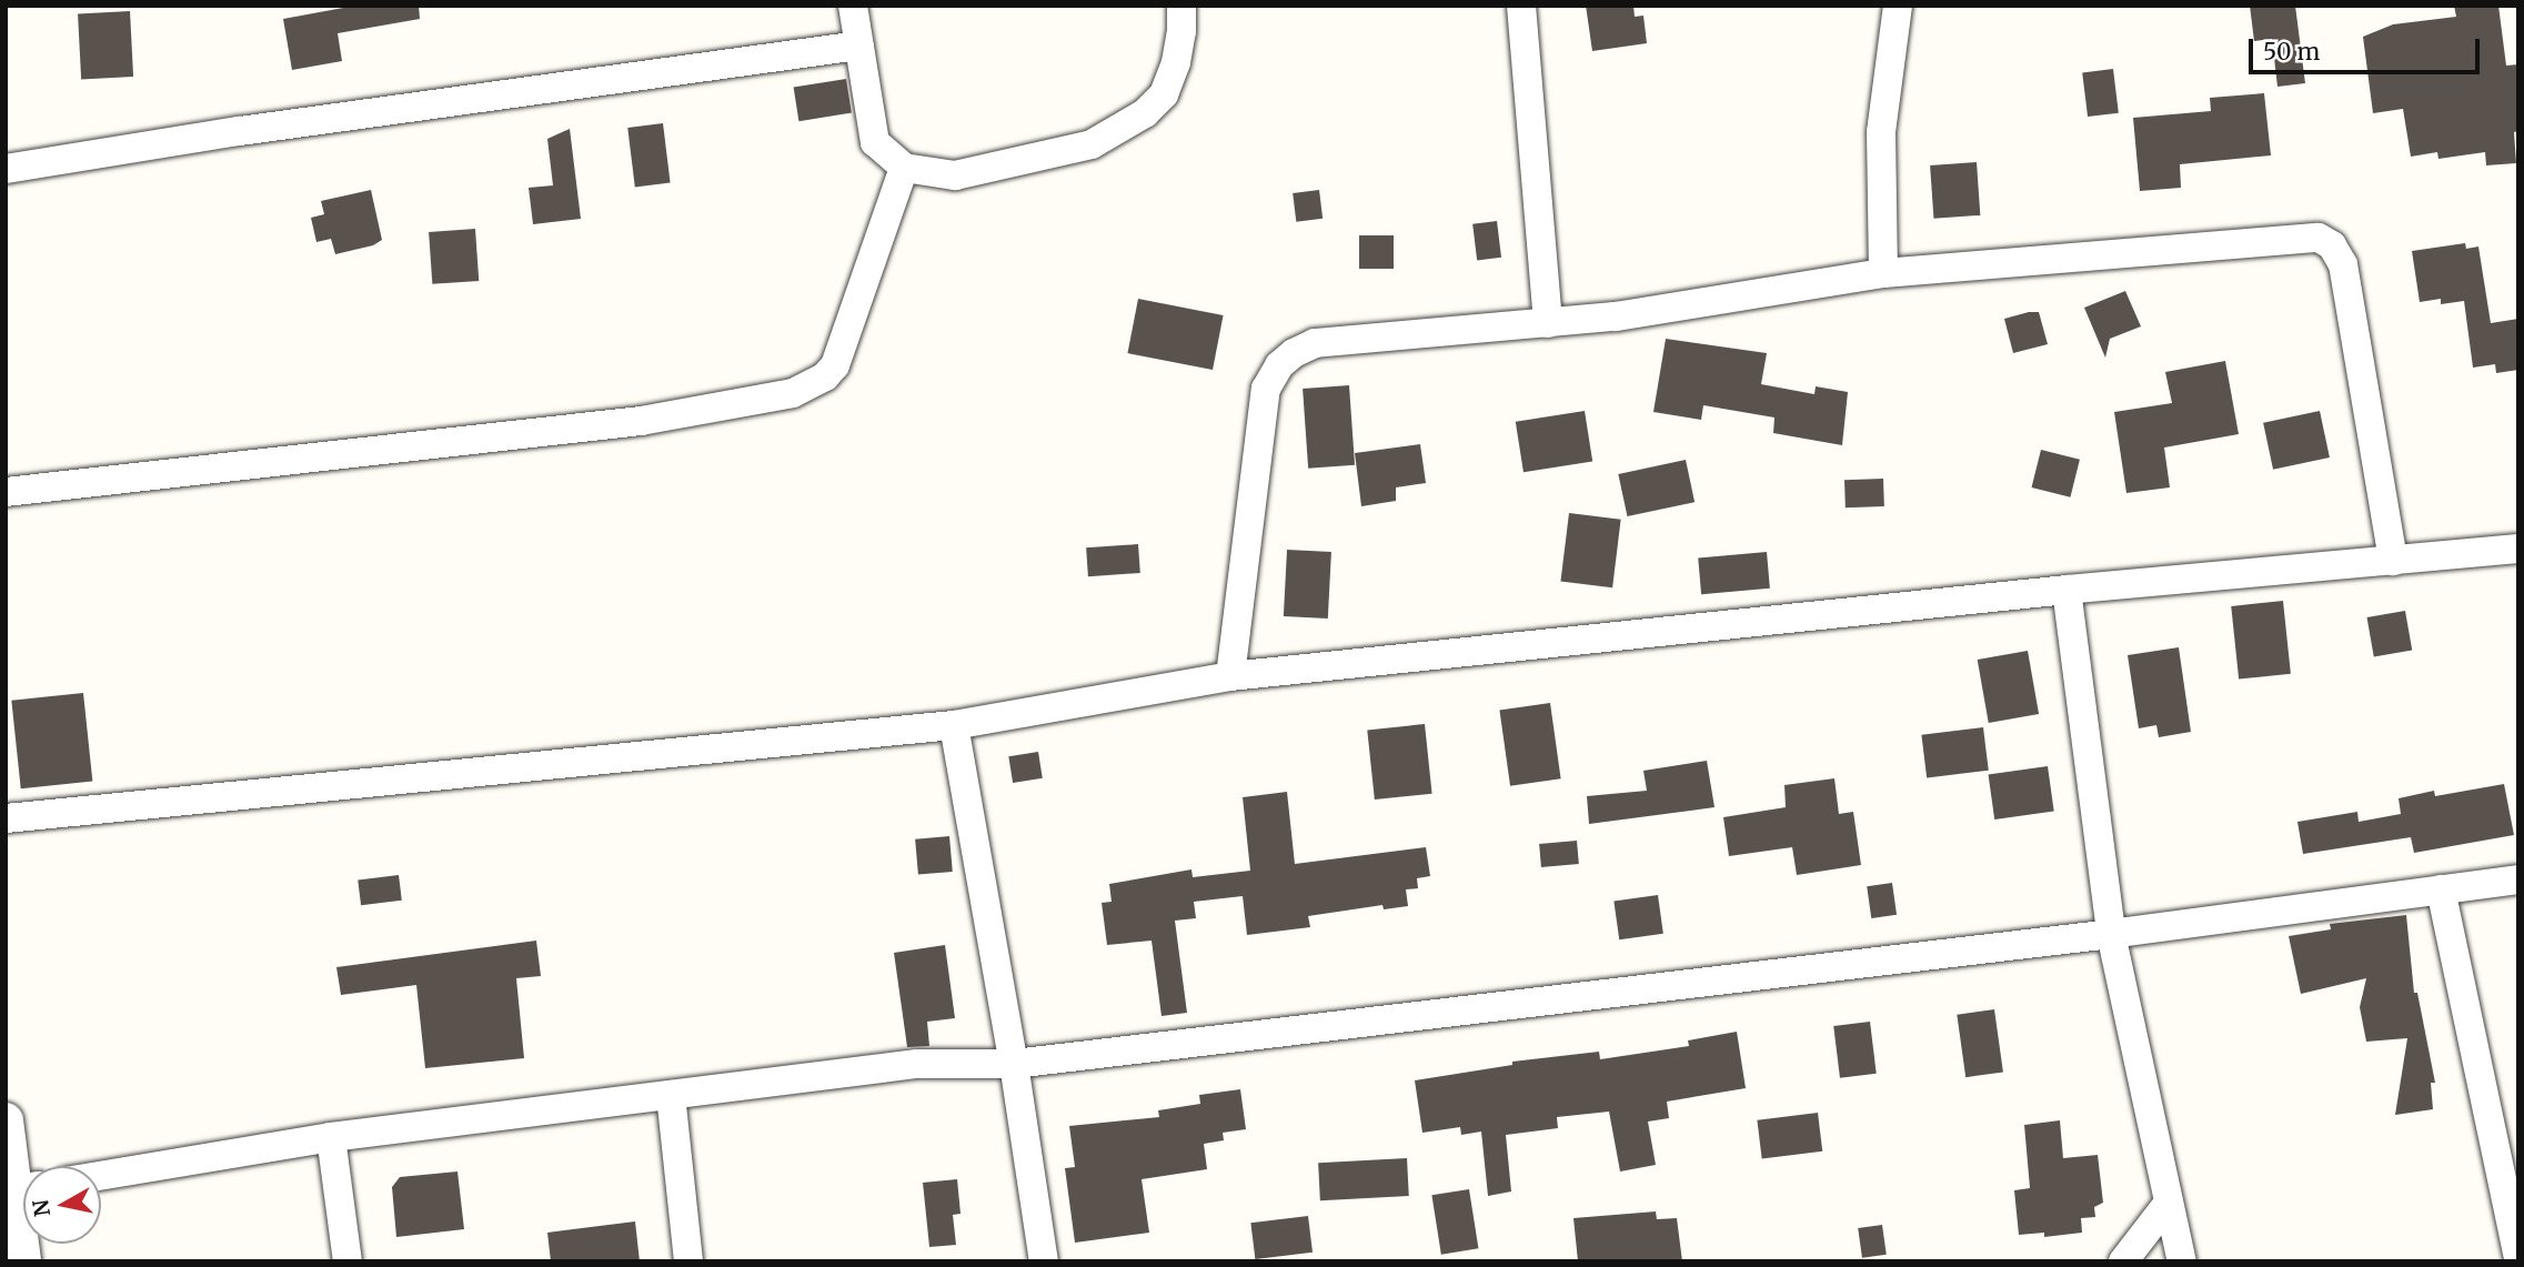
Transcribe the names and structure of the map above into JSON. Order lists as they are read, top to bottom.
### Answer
{
  "scale_bar": "50 m",
  "north": "left"
}
